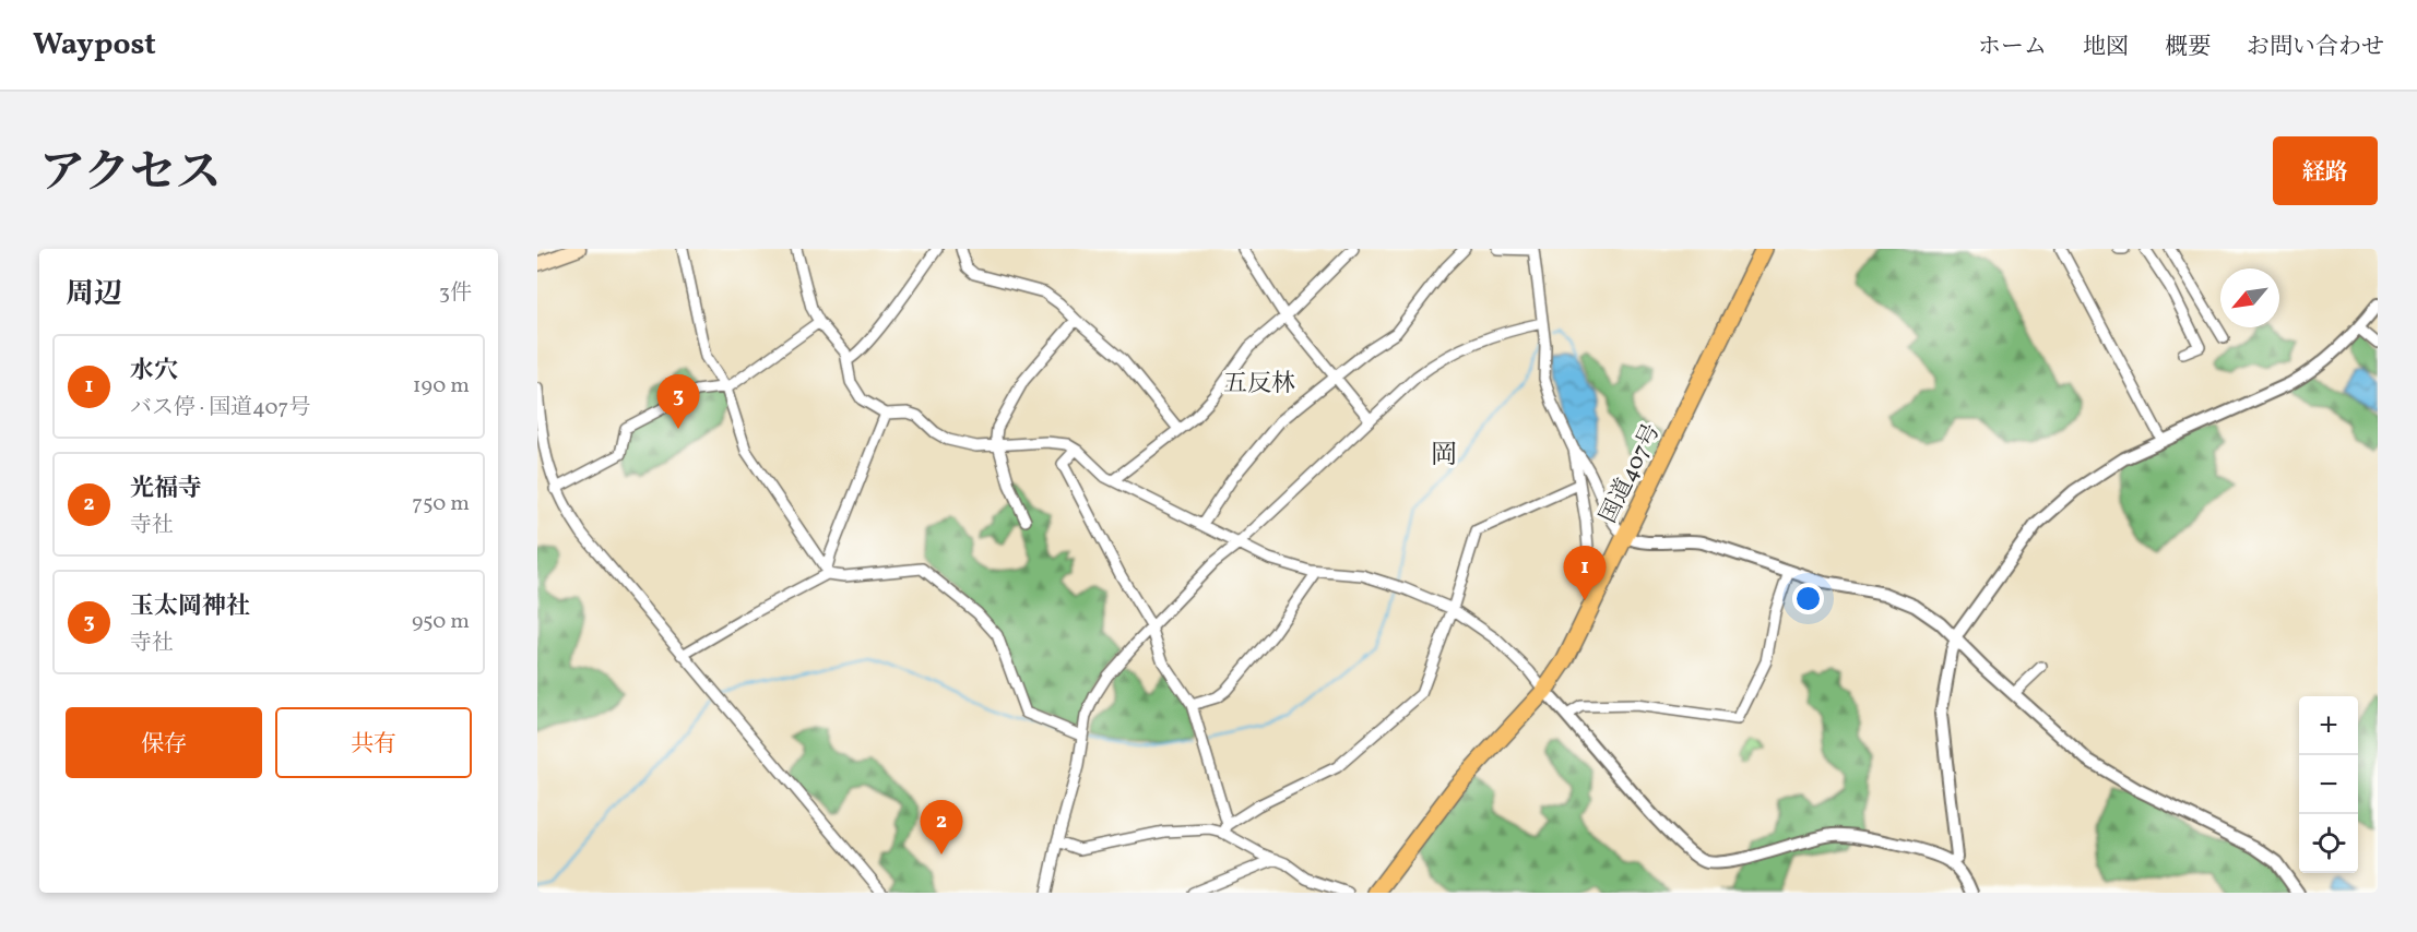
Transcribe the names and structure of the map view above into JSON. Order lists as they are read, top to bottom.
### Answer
{
  "streets": {
    "highway": ["国道407号"]
  },
  "districts": ["五反林", "岡"],
  "north": "bottom left",
  "page": {
    "header": "Waypost",
    "nav": [
      "ホーム",
      "地図",
      "概要",
      "お問い合わせ"
    ],
    "title": "アクセス",
    "buttons": [
      "経路",
      ["保存", "共有"]
    ],
    "heading": ["周辺", "3件"],
    "list": [
      {
        "mark": "1",
        "name": "水穴",
        "note": "バス停 · 国道407号",
        "value": "190 m"
      },
      {
        "mark": "2",
        "name": "光福寺",
        "note": "寺社",
        "value": "750 m"
      },
      {
        "mark": "3",
        "name": "玉太岡神社",
        "note": "寺社",
        "value": "950 m"
      }
    ],
    "pins": ["3", "1", "2"],
    "map_buttons": ["+", "−"]
  }
}
